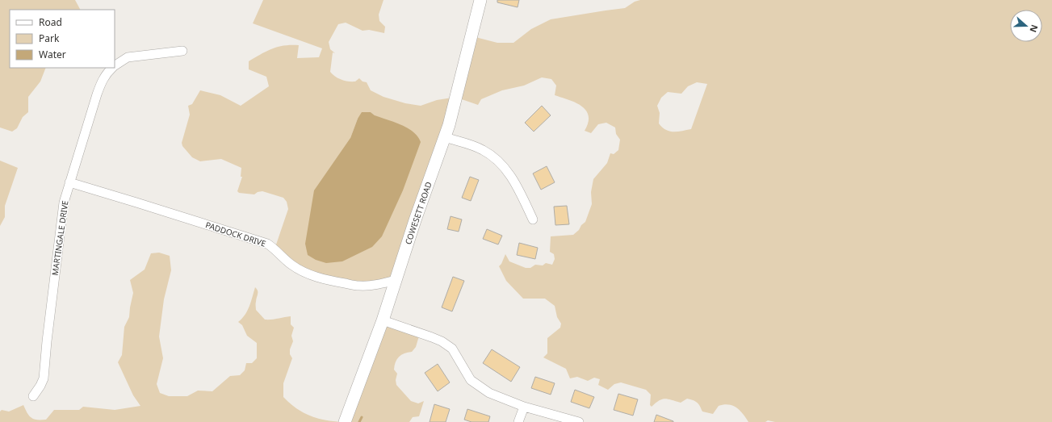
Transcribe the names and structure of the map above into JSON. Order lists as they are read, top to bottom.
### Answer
{
  "streets": {
    "main road": ["COWESETT ROAD"],
    "street": ["PADDOCK DRIVE", "MARTINGALE DRIVE"]
  },
  "crossings": [
    ["COWESETT ROAD", "PADDOCK DRIVE"],
    ["PADDOCK DRIVE", "MARTINGALE DRIVE"]
  ],
  "legend": ["Road", "Park", "Water"],
  "north": "right"
}
